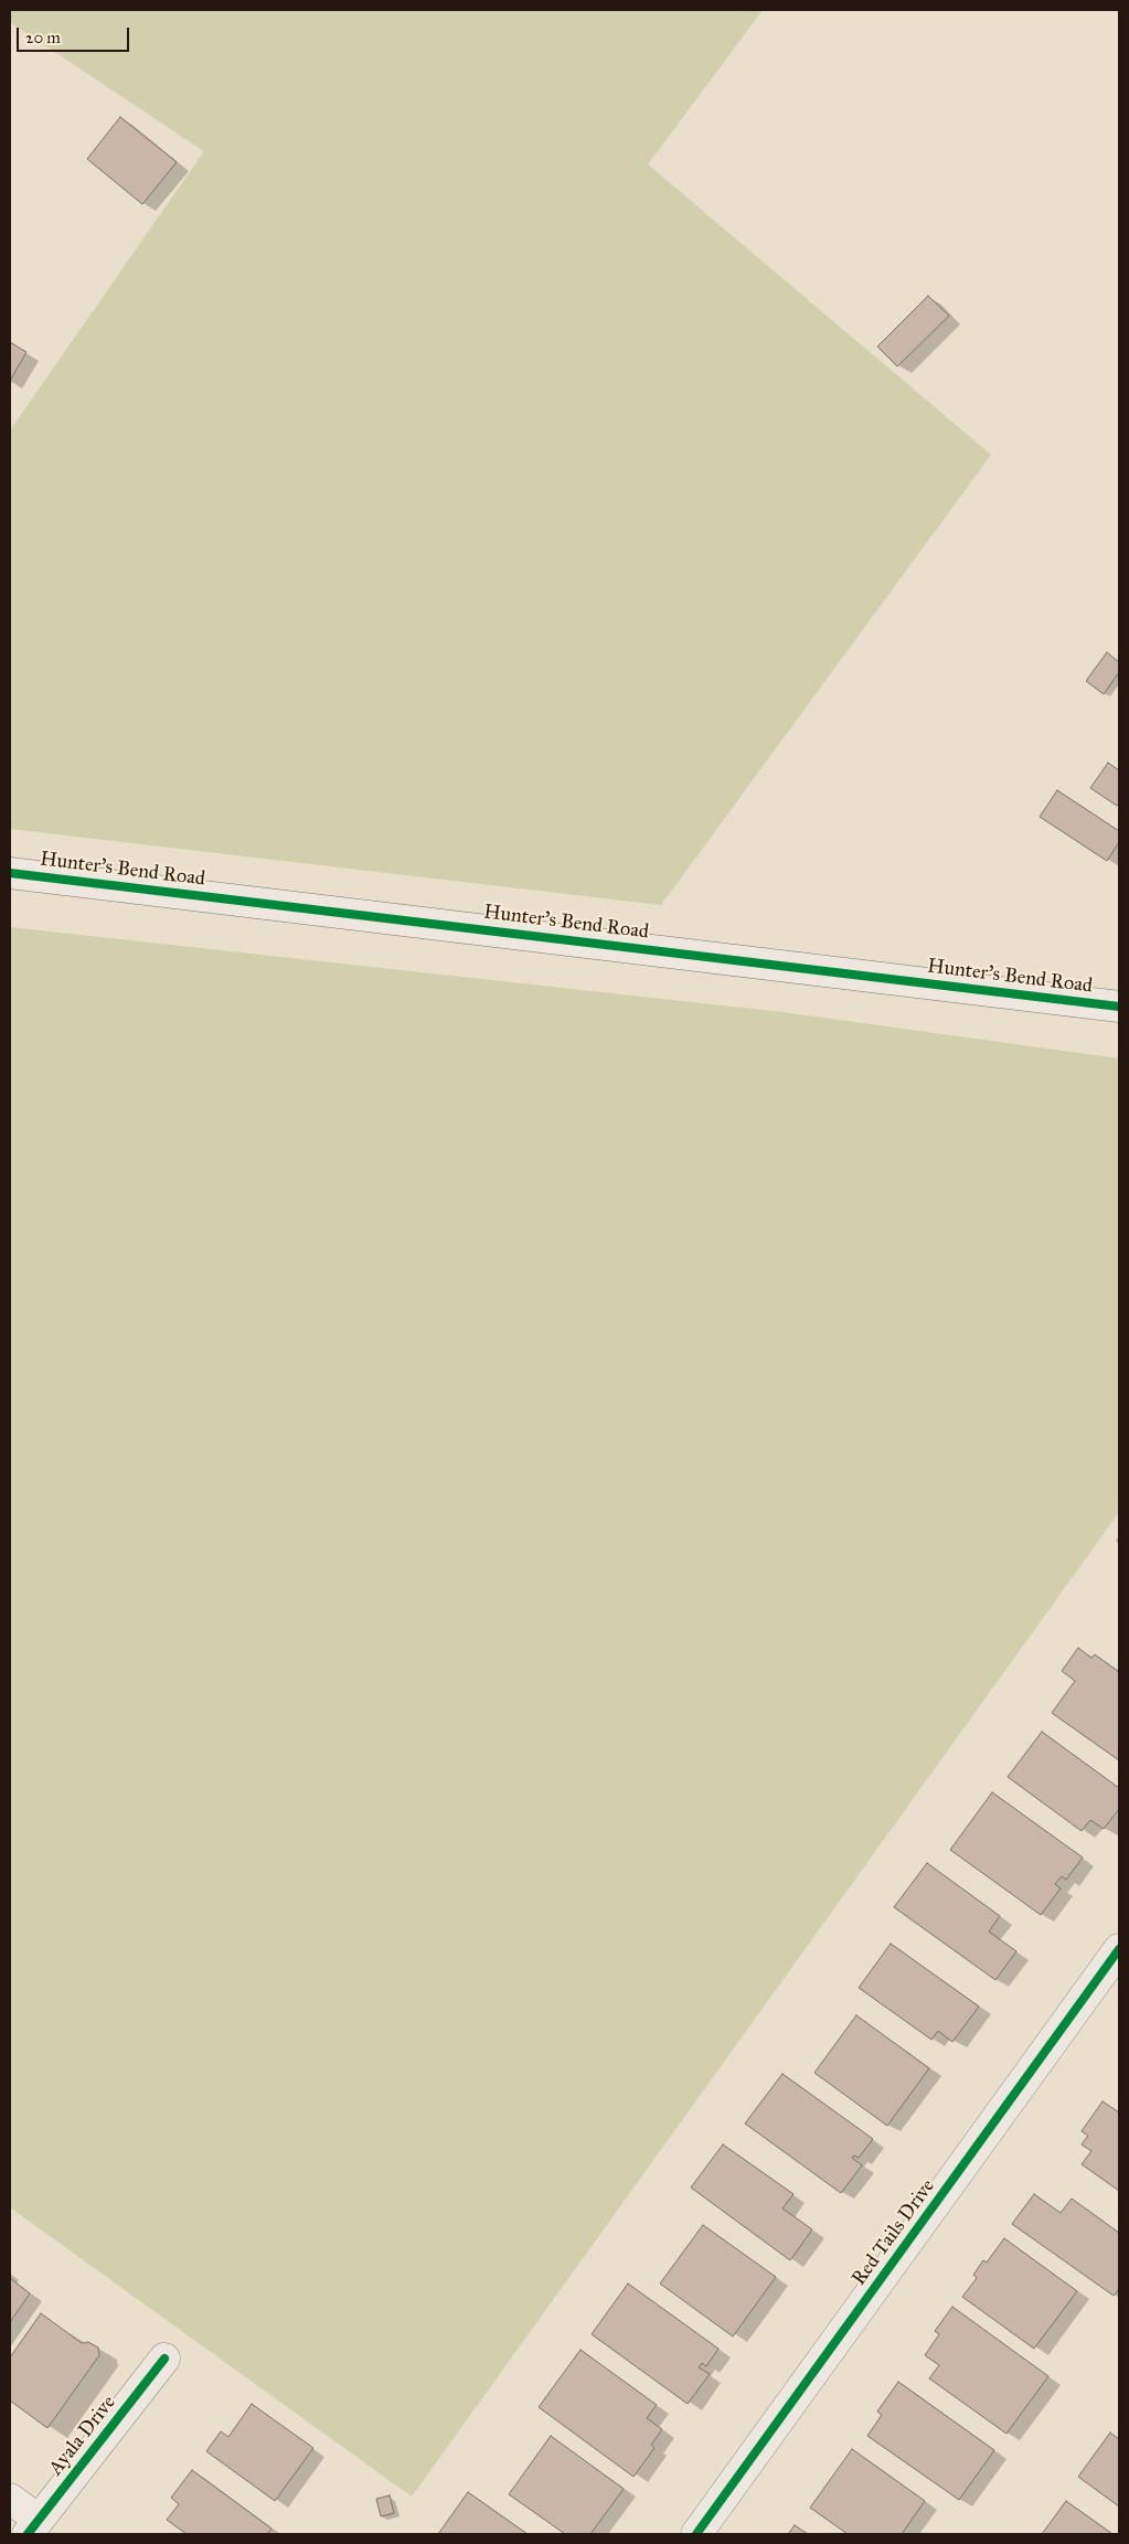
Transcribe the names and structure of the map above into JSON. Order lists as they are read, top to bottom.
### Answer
{
  "streets": {
    "street": ["Hunter's Bend Road", "Red Tails Drive", "Ayala Drive"]
  },
  "scale_bar": "20 m"
}
